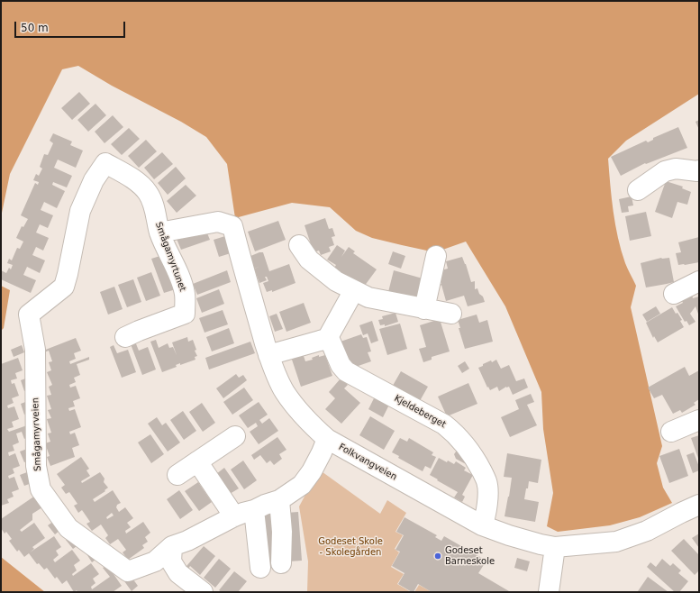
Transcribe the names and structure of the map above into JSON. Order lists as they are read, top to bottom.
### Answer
{
  "streets": {
    "street": [
      "Smågamyrtunet",
      "Kjeldeberget",
      "Smågamyrveien",
      "Folkvangveien"
    ]
  },
  "crossings": [
    ["Smågamyrtunet", "Smågamyrveien"],
    ["Smågamyrtunet", "Folkvangveien"],
    ["Kjeldeberget", "Folkvangveien"],
    ["Smågamyrveien", "Folkvangveien"]
  ],
  "parks": ["Godeset Skole - Skolegården"],
  "places": ["Godeset Barneskole"],
  "scale_bar": "50 m"
}
